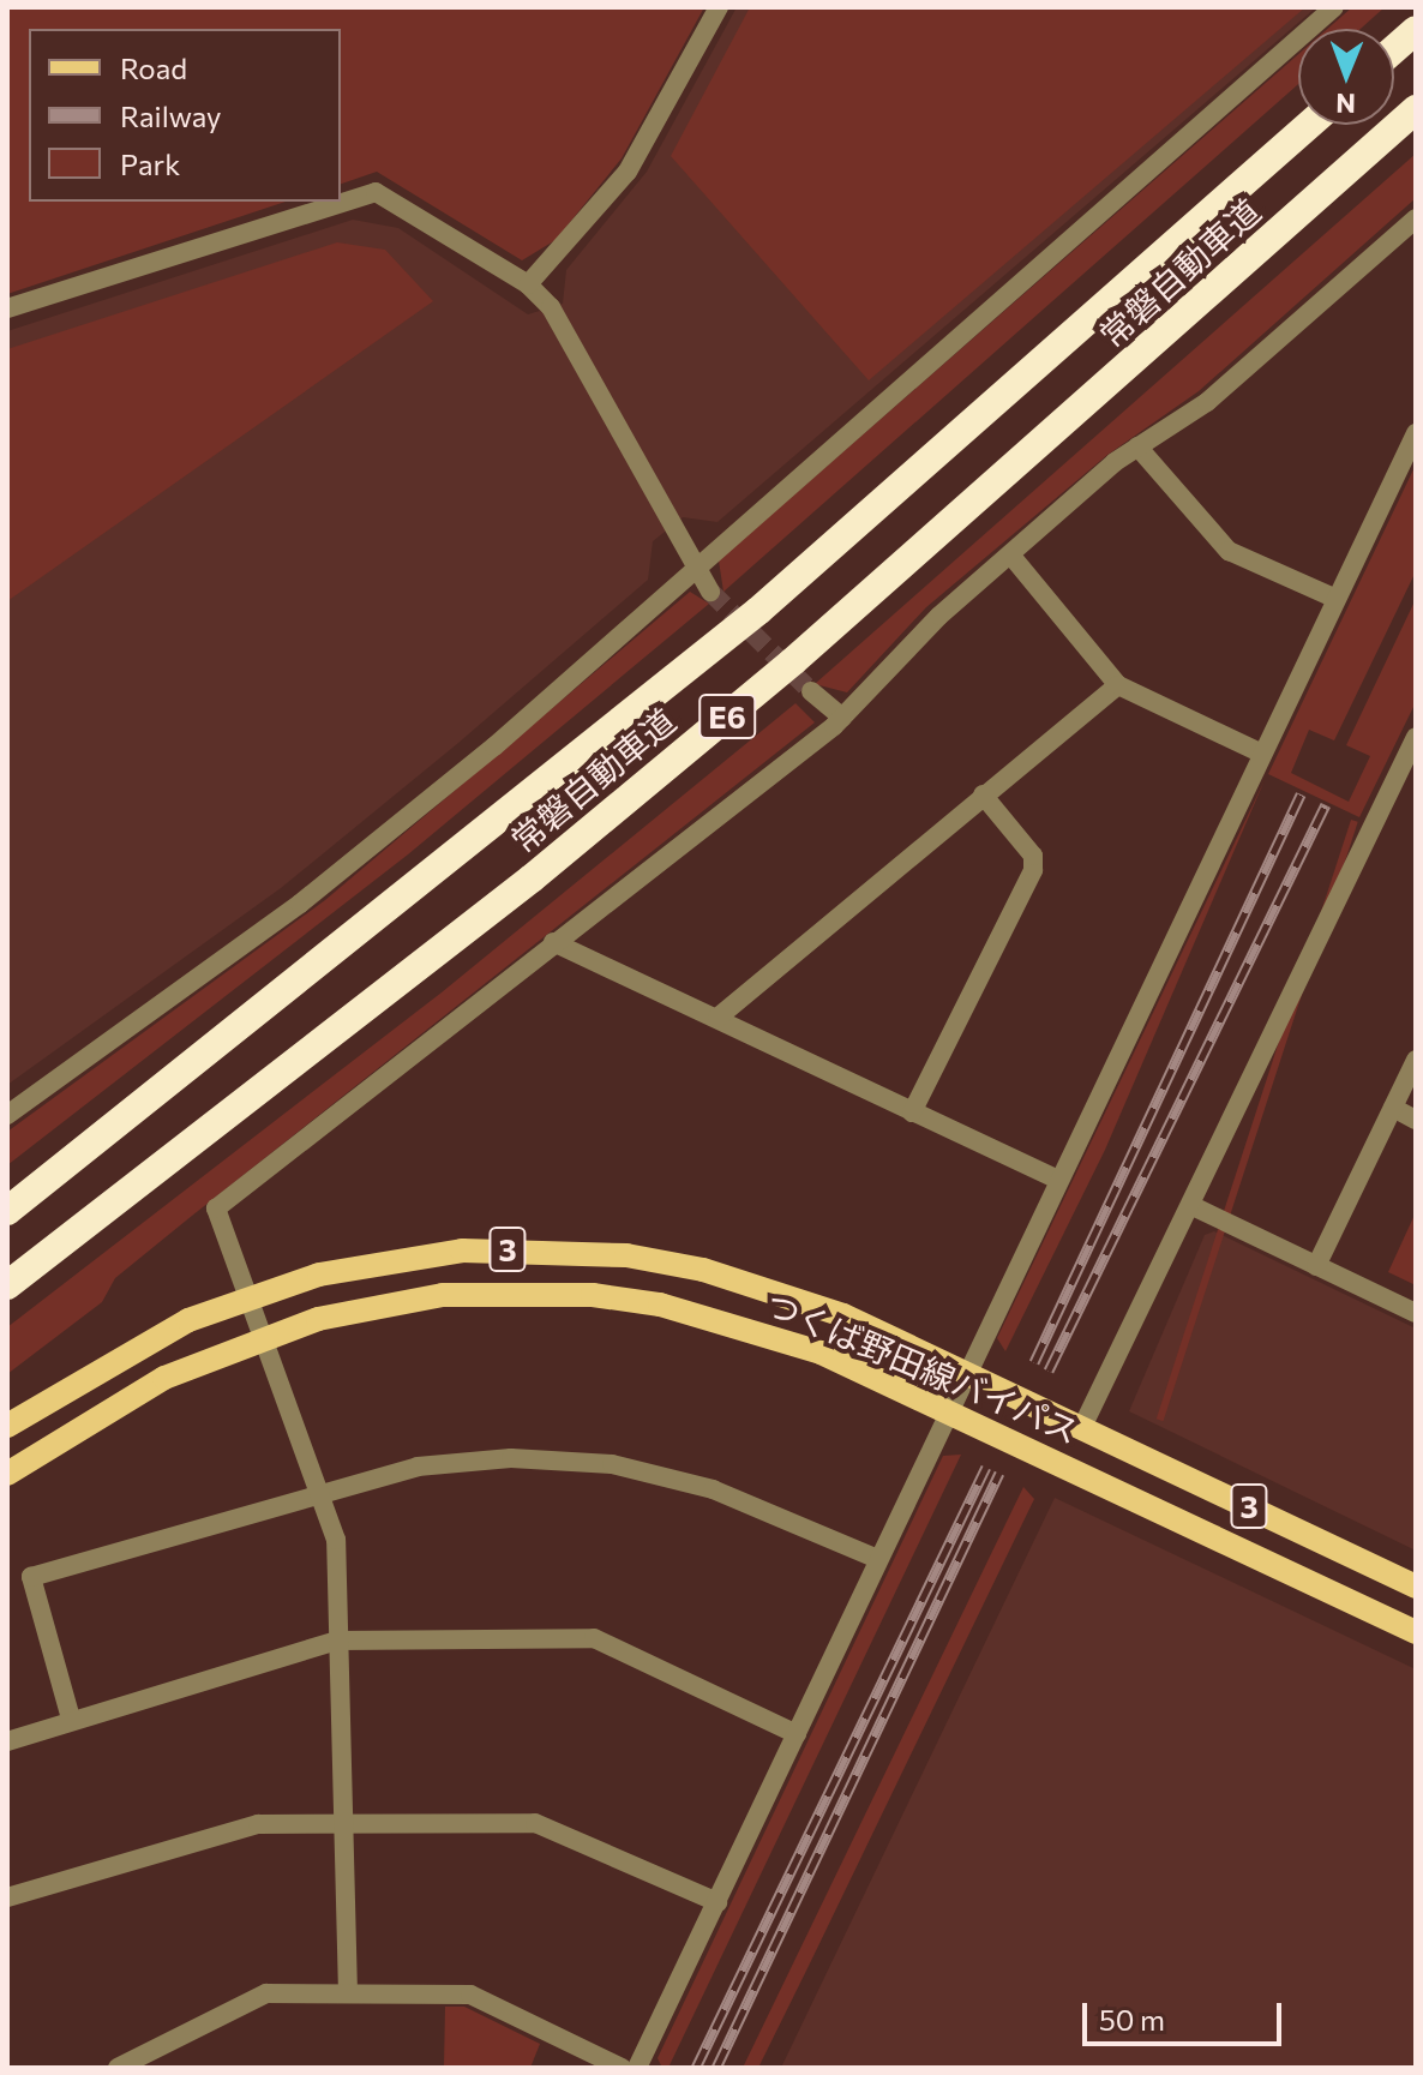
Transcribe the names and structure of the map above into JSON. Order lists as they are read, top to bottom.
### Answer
{
  "streets": {
    "highway": ["常磐自動車道", "E6"],
    "main road": ["3", "つくば野田線バイパス"]
  },
  "legend": ["Road", "Railway", "Park"],
  "scale_bar": "50 m",
  "north": "bottom"
}
